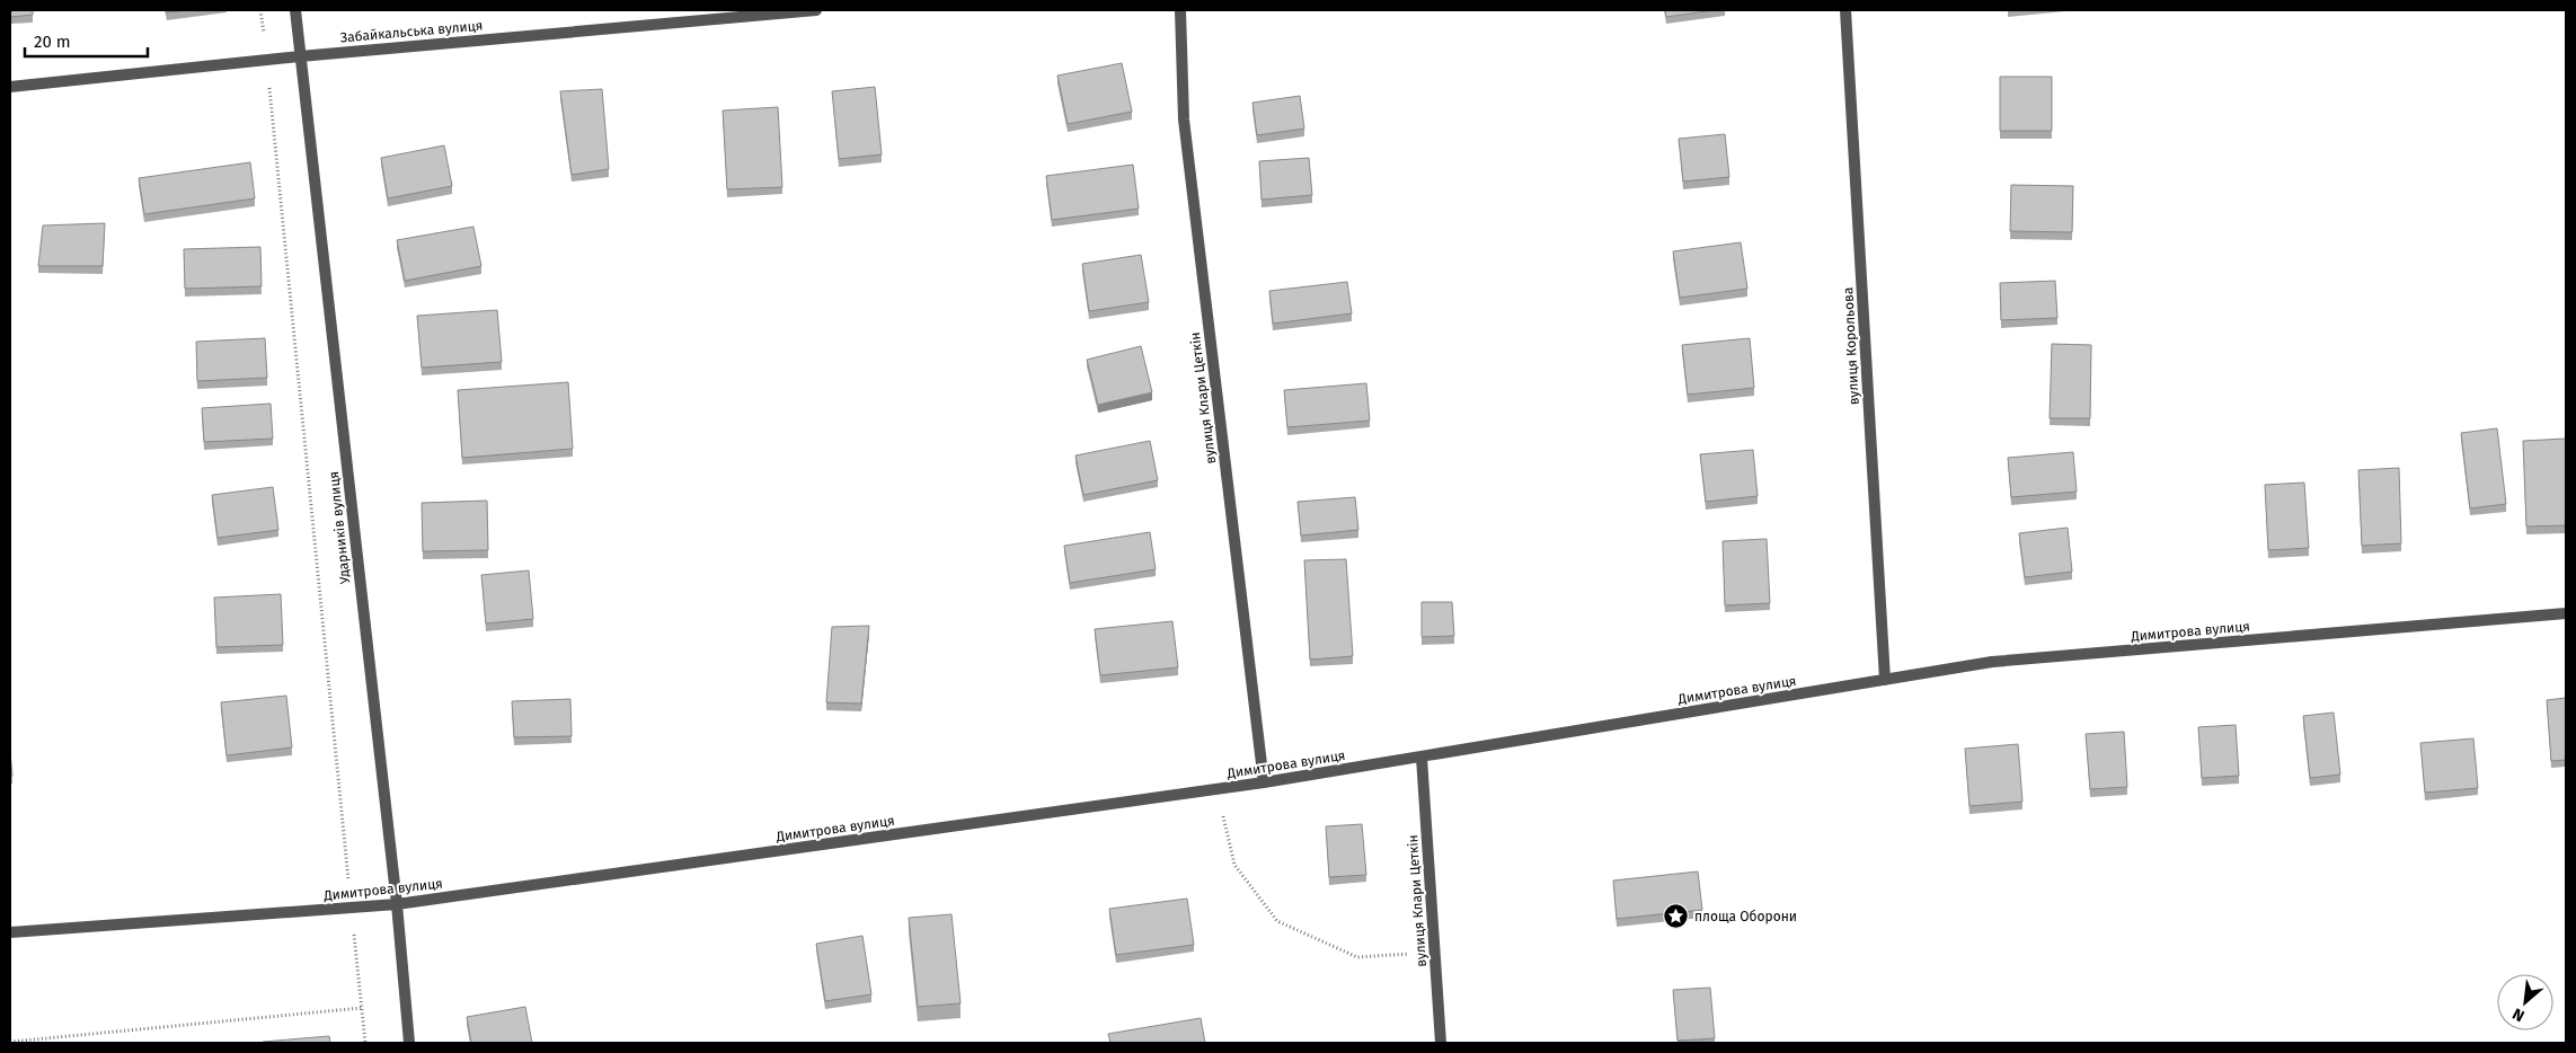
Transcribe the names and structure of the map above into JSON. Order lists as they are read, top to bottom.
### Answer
{
  "streets": {
    "street": [
      "Забайкальська вулиця",
      "вулиця Корольова",
      "вулиця Клари Цеткін",
      "Ударників вулиця",
      "Димитрова вулиця"
    ]
  },
  "crossings": [
    ["Забайкальська вулиця", "Ударників вулиця"],
    ["вулиця Корольова", "Димитрова вулиця"],
    ["вулиця Клари Цеткін", "Димитрова вулиця"],
    ["Ударників вулиця", "Димитрова вулиця"]
  ],
  "places": {
    "place": ["площа Оборони"]
  },
  "scale_bar": "20 m",
  "north": "bottom left"
}
